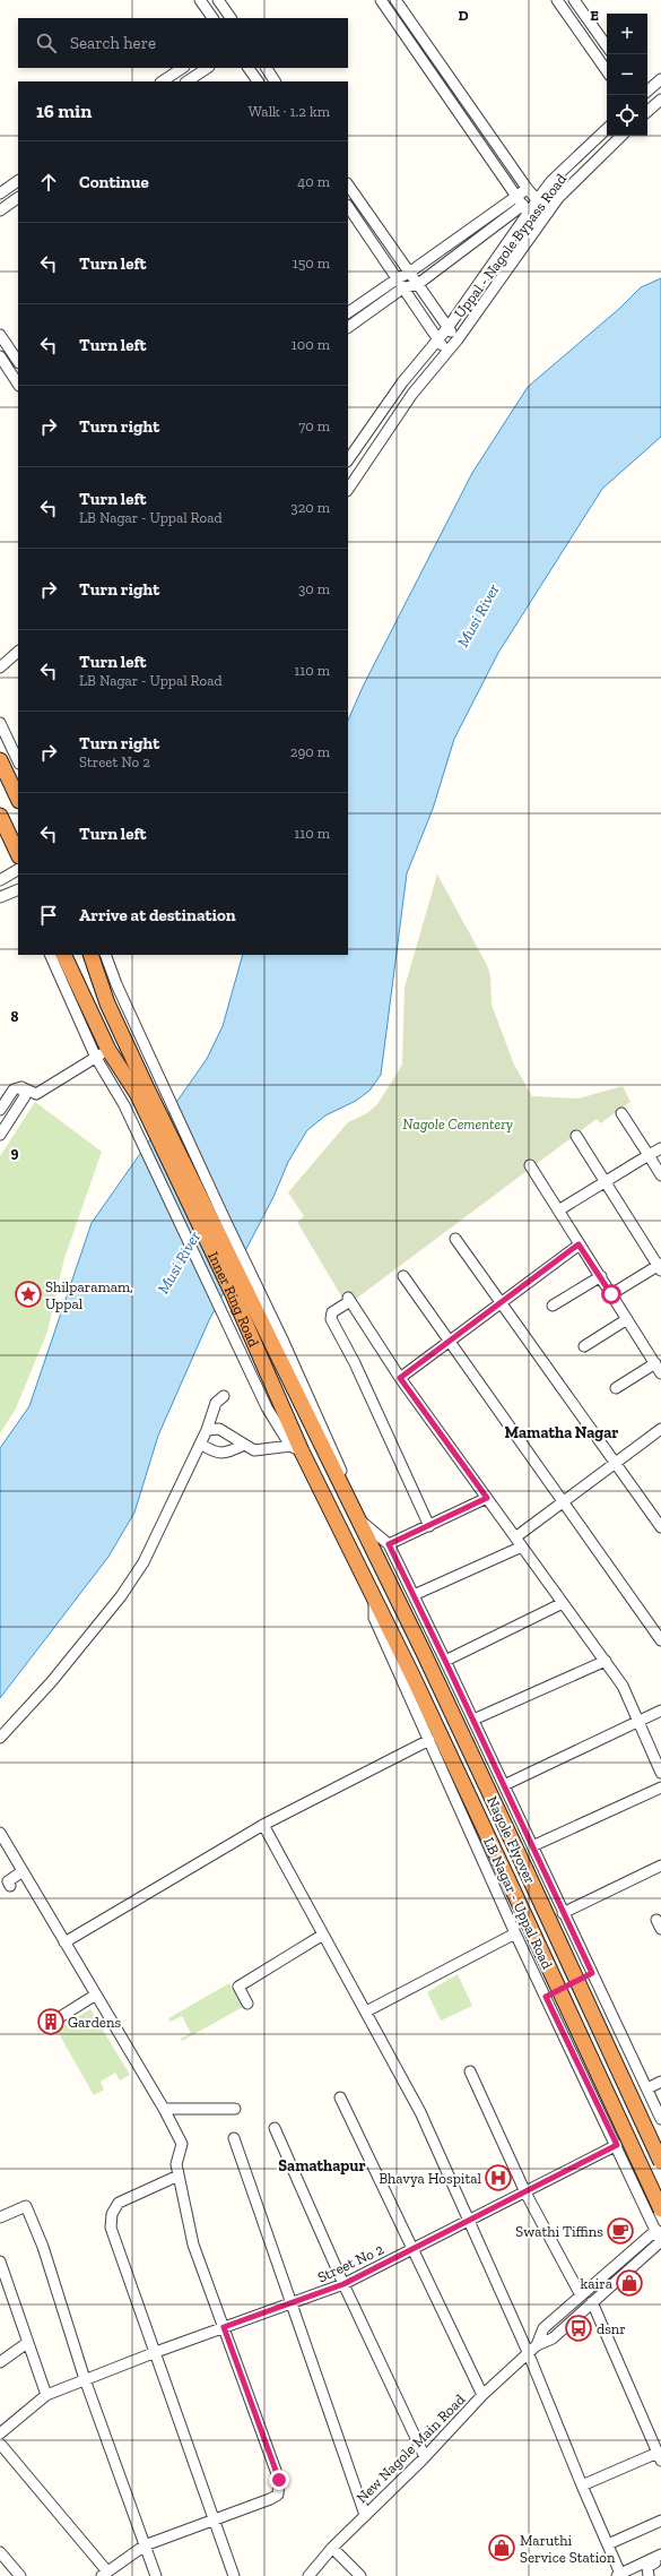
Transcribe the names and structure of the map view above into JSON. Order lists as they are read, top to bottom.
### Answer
{
  "streets": {
    "highway": ["Inner Ring Road", "Nagole Flyover"],
    "street": [
      "Uppal - Nagole Bypass Road",
      "LB Nagar - Uppal Road",
      "Street No 2",
      "New Nagole Main Road"
    ]
  },
  "crossings": [
    ["Inner Ring Road", "Nagole Flyover"],
    ["Inner Ring Road", "LB Nagar - Uppal Road"],
    ["Nagole Flyover", "LB Nagar - Uppal Road"],
    ["LB Nagar - Uppal Road", "Street No 2"],
    ["LB Nagar - Uppal Road", "New Nagole Main Road"]
  ],
  "districts": ["Mamatha Nagar", "Samathapur"],
  "water": ["Musi River"],
  "parks": ["Nagole Cementery"],
  "places": {
    "place": ["Shilparamam, Uppal"],
    "building": ["Gardens"],
    "hospital": ["Bhavya Hospital"],
    "cafe": ["Swathi Tiffins"],
    "shop": ["kaira", "Maruthi Service Station"],
    "bus stop": ["dsnr"]
  },
  "page": {
    "map_buttons": ["+", "−"],
    "search": "Search here",
    "heading": ["16 min", "Walk · 1.2 km"],
    "list": [
      ["Continue", "40 m"],
      ["Turn left", "150 m"],
      ["Turn left", "100 m"],
      ["Turn right", "70 m"],
      ["Turn left", "LB Nagar - Uppal Road", "320 m"],
      ["Turn right", "30 m"],
      ["Turn left", "LB Nagar - Uppal Road", "110 m"],
      ["Turn right", "Street No 2", "290 m"],
      ["Turn left", "110 m"],
      "Arrive at destination"
    ]
  },
  "grid": {
    "columns": ["D", "E"],
    "rows": ["8", "9"]
  }
}
